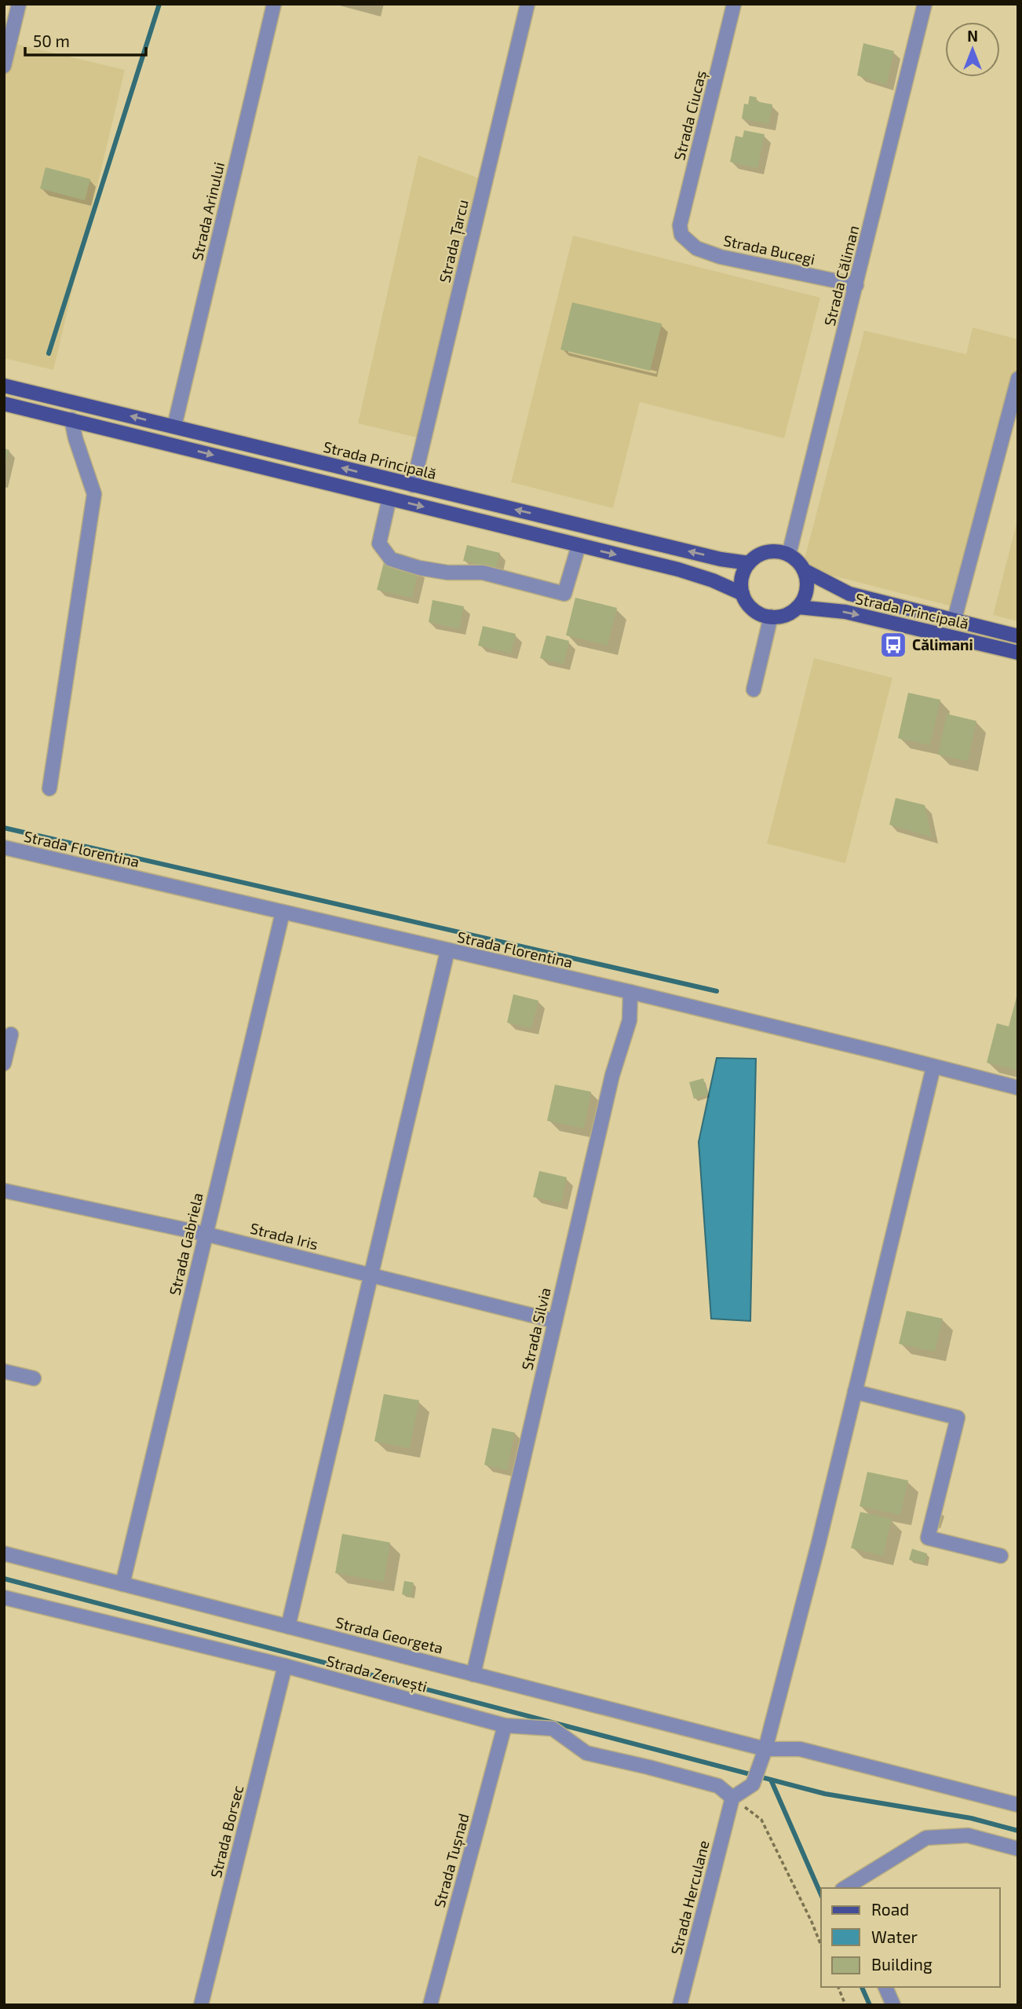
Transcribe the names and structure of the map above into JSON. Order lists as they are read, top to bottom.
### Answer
{
  "streets": {
    "main road": ["Strada Principală"],
    "street": [
      "Strada Ciucaș",
      "Strada Arinului",
      "Strada Țarcu",
      "Strada Bucegi",
      "Strada Căliman",
      "Strada Florentina",
      "Strada Iris",
      "Strada Gabriela",
      "Strada Silvia",
      "Strada Georgeta",
      "Strada Zervești",
      "Strada Borsec",
      "Strada Tușnad",
      "Strada Herculane"
    ]
  },
  "crossings": [
    ["Strada Ciucaș", "Strada Bucegi"],
    ["Strada Arinului", "Strada Principală"],
    ["Strada Țarcu", "Strada Principală"],
    ["Strada Bucegi", "Strada Căliman"],
    ["Strada Căliman", "Strada Principală"],
    ["Strada Florentina", "Strada Gabriela"],
    ["Strada Florentina", "Strada Silvia"],
    ["Strada Iris", "Strada Gabriela"],
    ["Strada Iris", "Strada Silvia"],
    ["Strada Gabriela", "Strada Georgeta"],
    ["Strada Silvia", "Strada Georgeta"],
    ["Strada Zervești", "Strada Borsec"],
    ["Strada Zervești", "Strada Tușnad"],
    ["Strada Zervești", "Strada Herculane"]
  ],
  "places": {
    "bus stop": ["Călimani"]
  },
  "legend": ["Road", "Water", "Building"],
  "scale_bar": "50 m",
  "north": "top"
}
